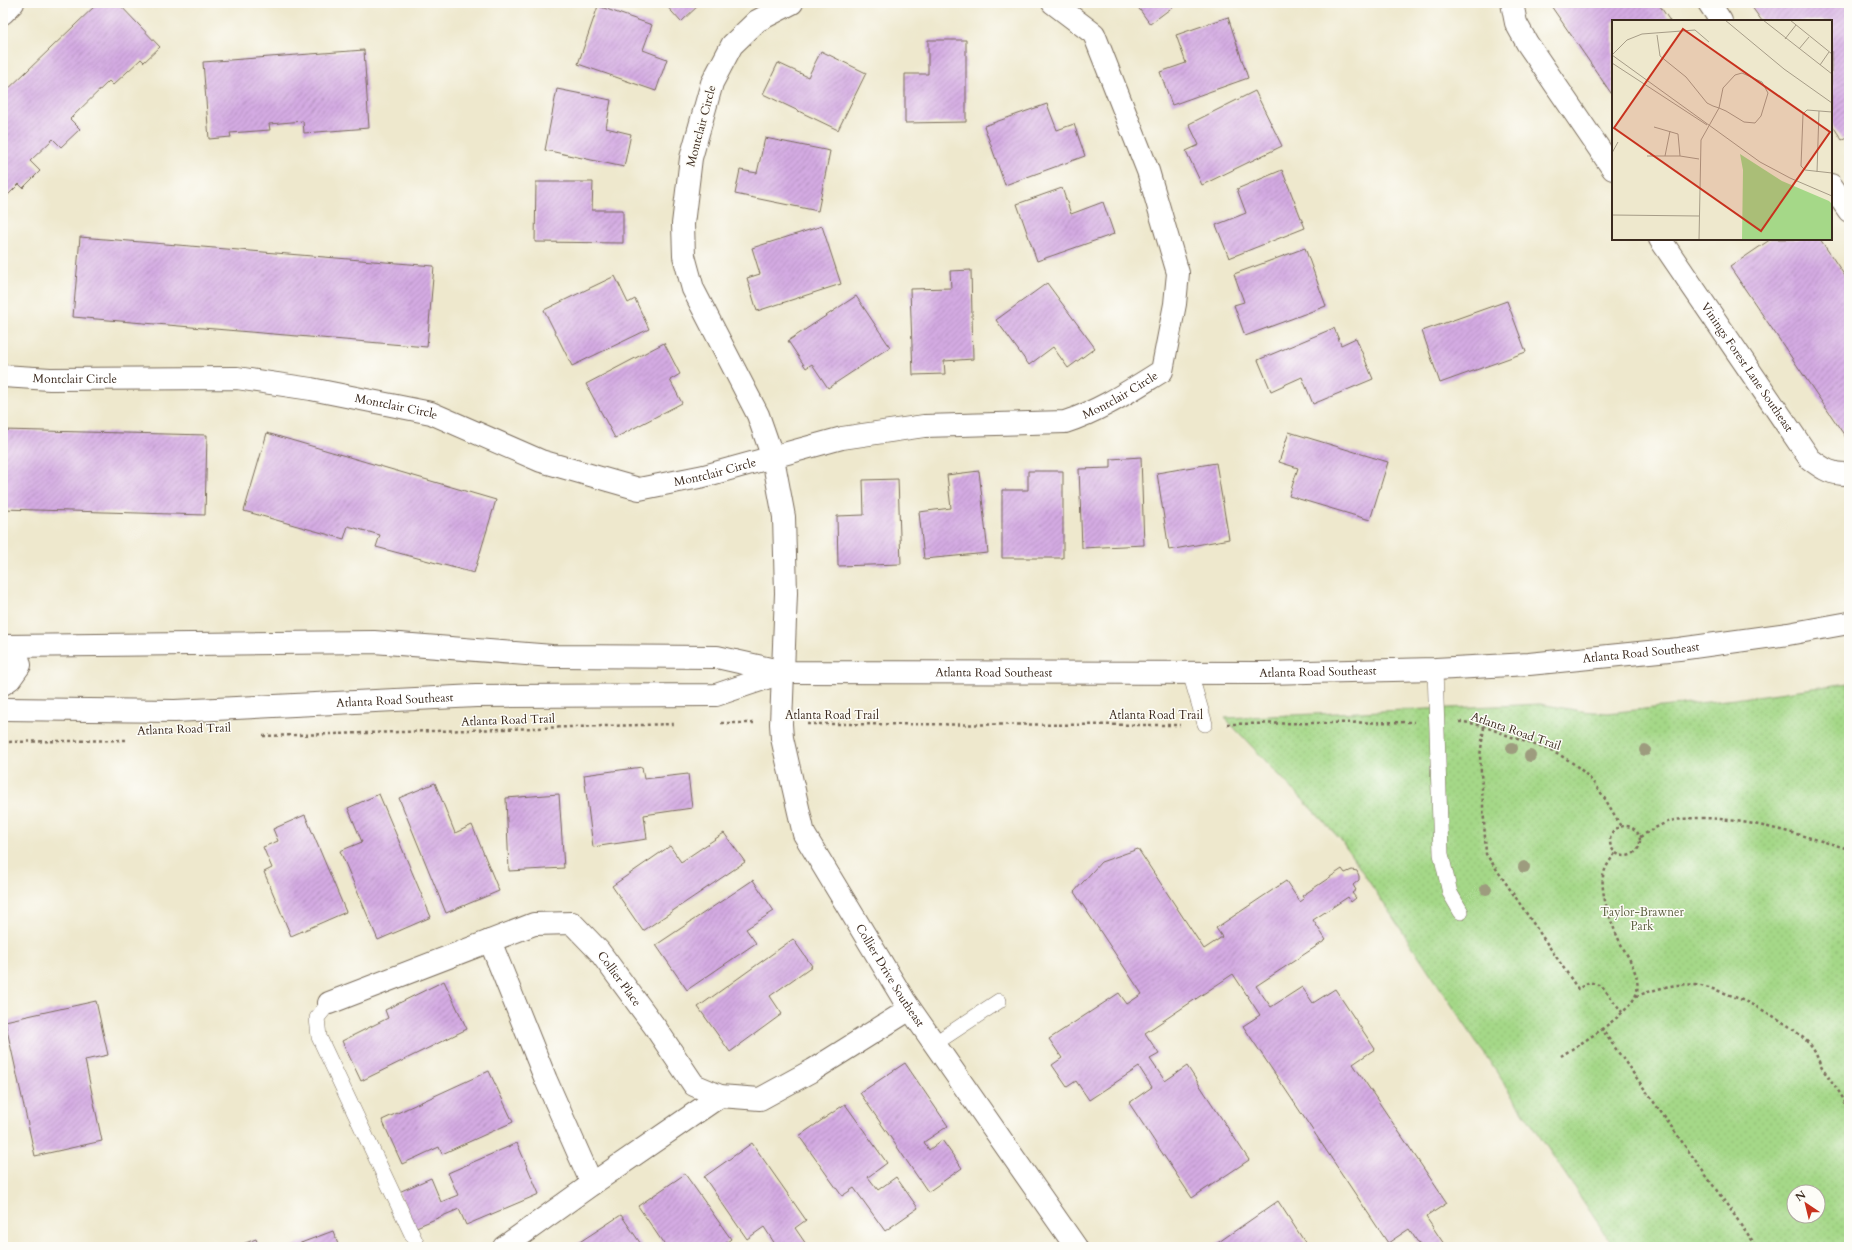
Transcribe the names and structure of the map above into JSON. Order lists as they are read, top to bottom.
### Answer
{
  "streets": {
    "street": [
      "Montclair Circle",
      "Vinings Forest Lane Southeast",
      "Atlanta Road Southeast",
      "Collier Drive Southeast",
      "Collier Place"
    ],
    "path": ["Atlanta Road Trail"]
  },
  "crossings": [
    ["Montclair Circle", "Atlanta Road Southeast"],
    ["Montclair Circle", "Collier Drive Southeast"],
    ["Atlanta Road Southeast", "Collier Drive Southeast"],
    ["Atlanta Road Trail", "Collier Drive Southeast"],
    ["Collier Drive Southeast", "Collier Place"]
  ],
  "parks": ["Taylor-Brawner Park"],
  "north": "top left"
}
